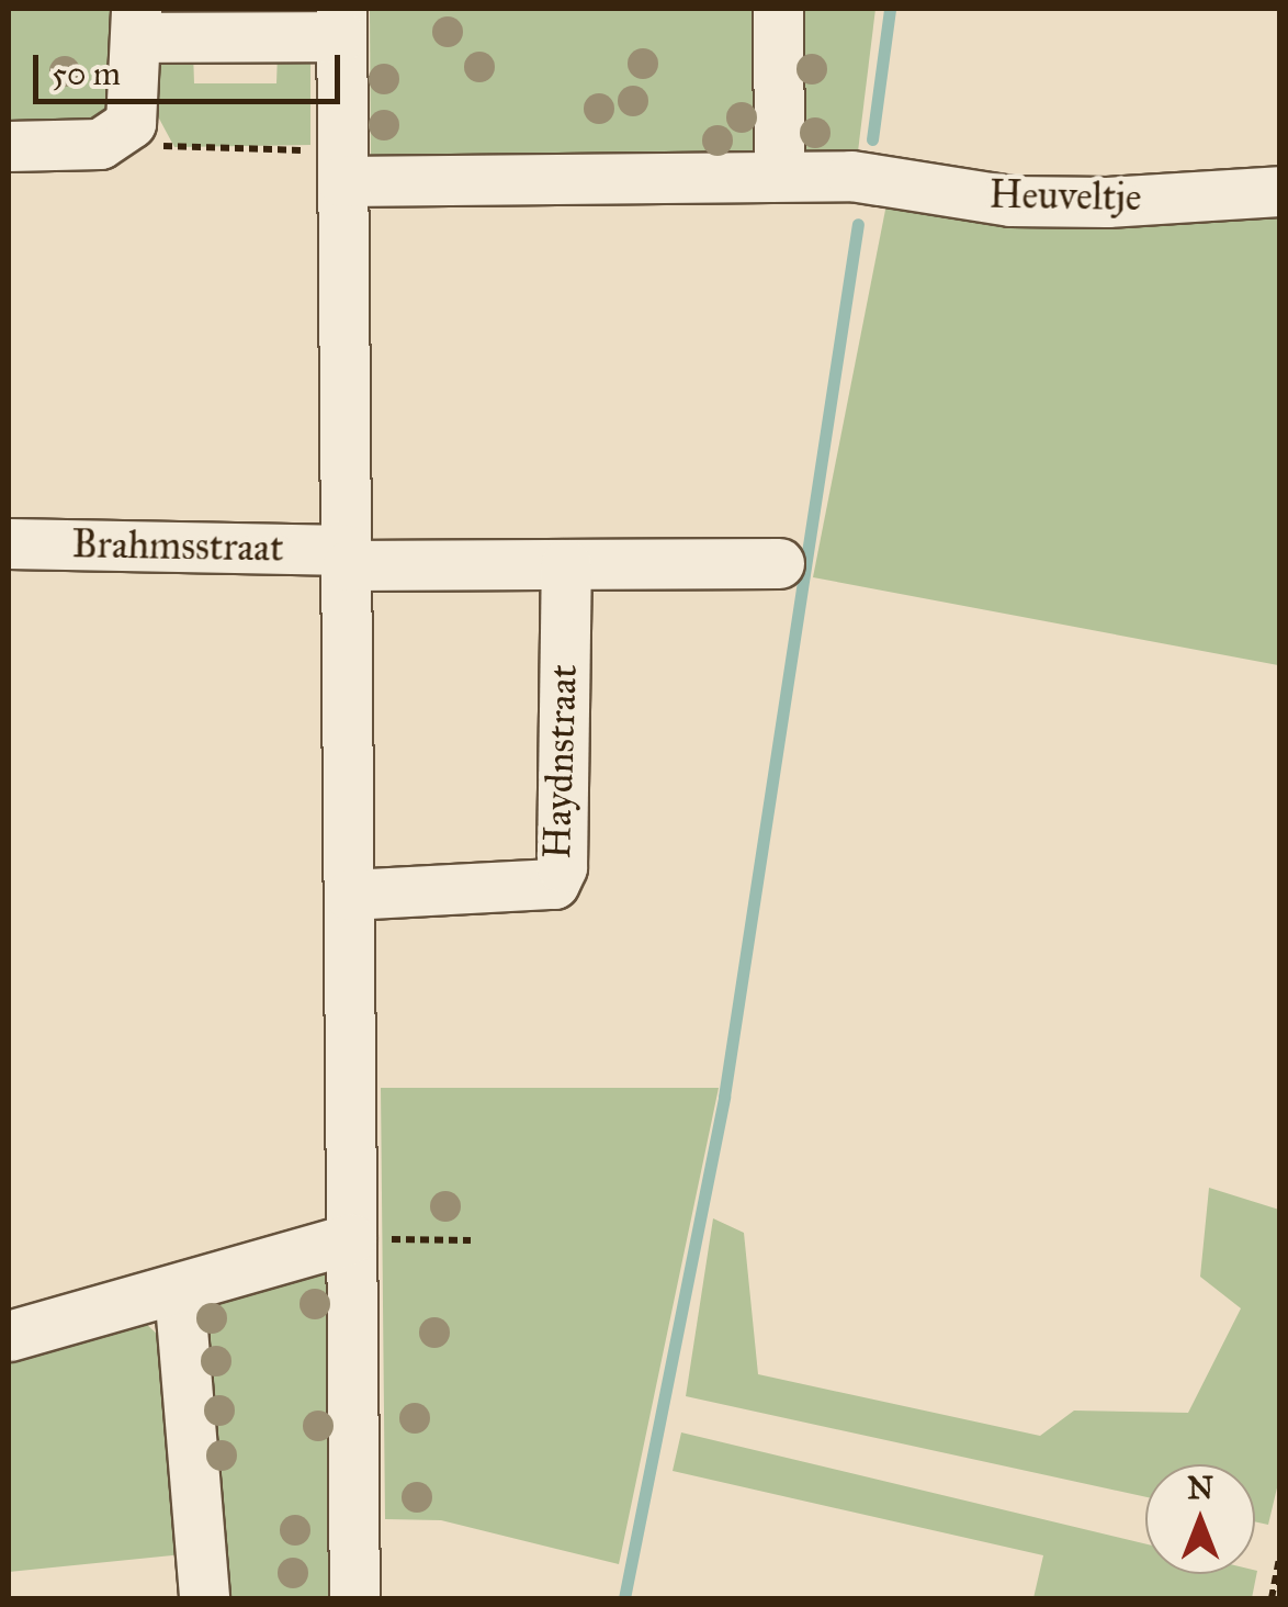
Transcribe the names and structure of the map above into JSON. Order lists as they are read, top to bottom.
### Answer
{
  "streets": {
    "street": ["Heuveltje", "Brahmsstraat", "Haydnstraat"]
  },
  "scale_bar": "50 m",
  "north": "top"
}
